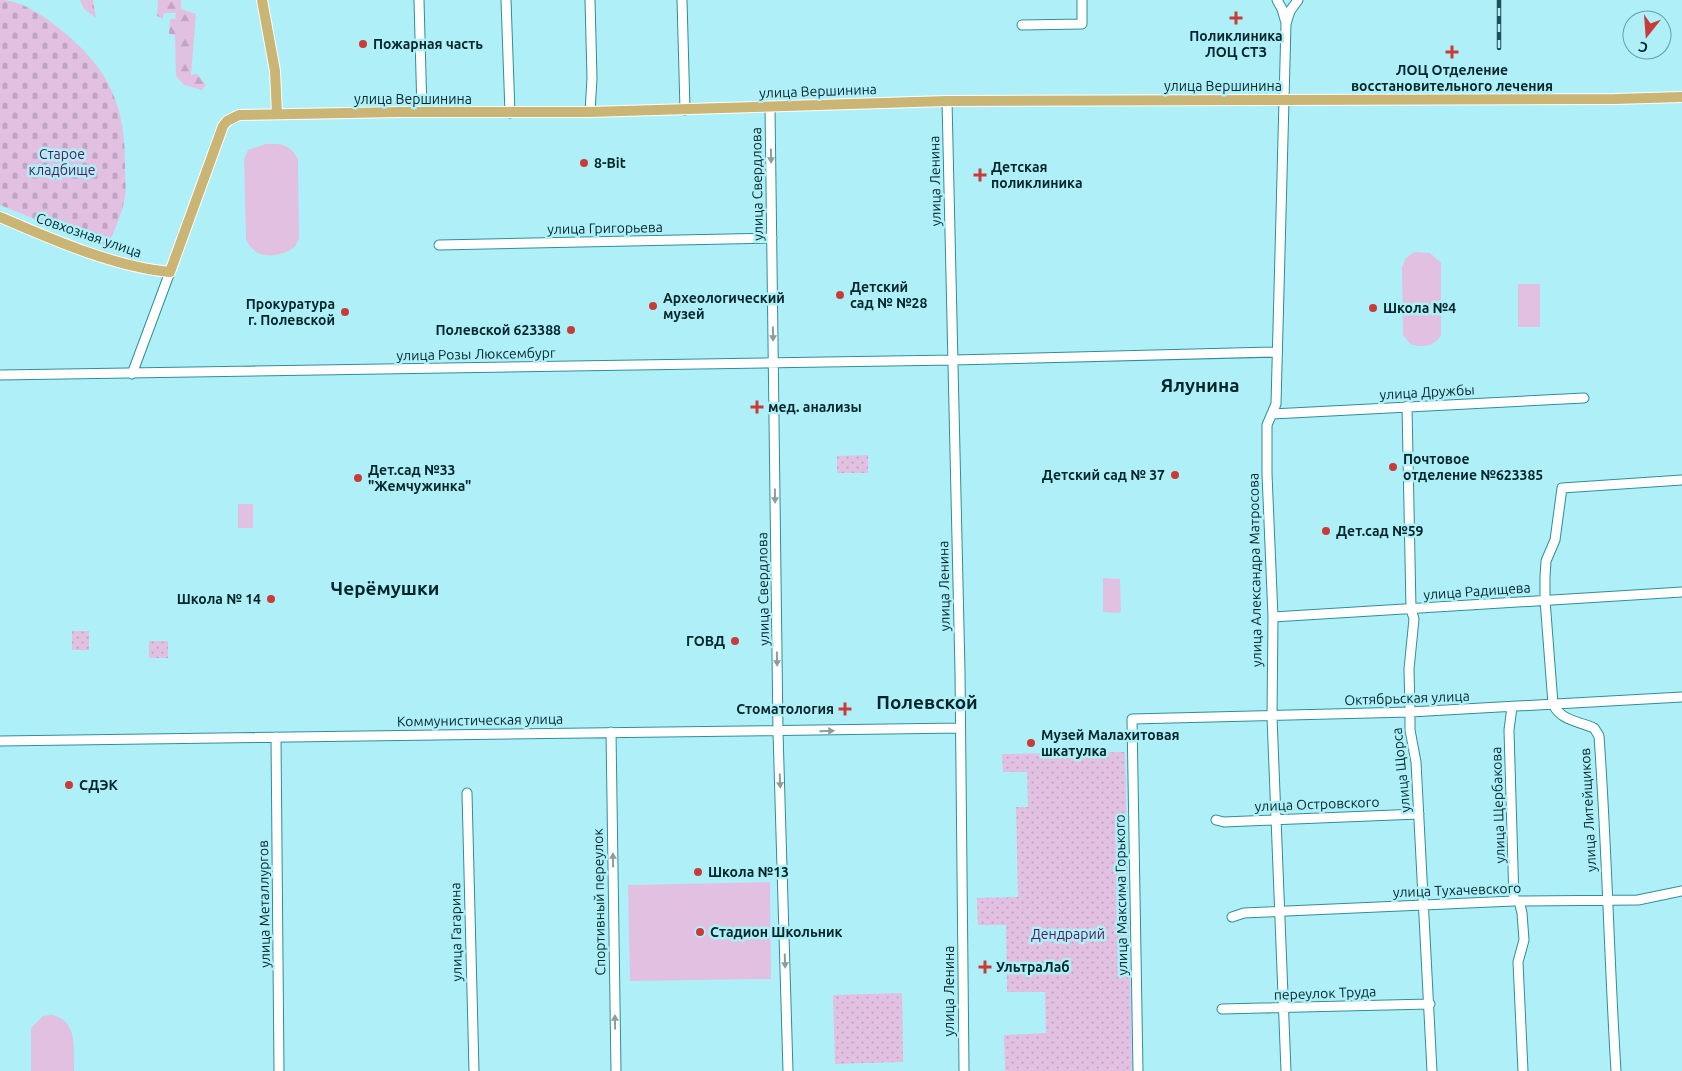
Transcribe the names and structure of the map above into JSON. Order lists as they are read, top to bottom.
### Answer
{
  "streets": {
    "main road": ["улица Вершинина", "Совхозная улица"],
    "street": [
      "улица Ленина",
      "улица Свердлова",
      "улица Григорьева",
      "улица Розы Люксембург",
      "улица Дружбы",
      "улица Александра Матросова",
      "улица Радищева",
      "Октябрьская улица",
      "Коммунистическая улица",
      "улица Щорса",
      "улица Островского",
      "улица Щербакова",
      "улица Литейщиков",
      "улица Тухачевского",
      "улица Максима Горького",
      "Спортивный переулок",
      "улица Металлургов",
      "улица Гагарина",
      "переулок Труда"
    ]
  },
  "crossings": [
    ["улица Вершинина", "улица Ленина"],
    ["улица Вершинина", "улица Свердлова"],
    ["улица Вершинина", "Совхозная улица"],
    ["улица Вершинина", "улица Розы Люксембург"],
    ["улица Вершинина", "улица Александра Матросова"],
    ["улица Ленина", "улица Розы Люксембург"],
    ["улица Ленина", "Коммунистическая улица"],
    ["улица Свердлова", "улица Григорьева"],
    ["улица Свердлова", "улица Розы Люксембург"],
    ["улица Свердлова", "Коммунистическая улица"],
    ["улица Розы Люксембург", "улица Александра Матросова"],
    ["улица Дружбы", "улица Александра Матросова"],
    ["улица Дружбы", "улица Щорса"],
    ["улица Александра Матросова", "улица Радищева"],
    ["улица Александра Матросова", "Октябрьская улица"],
    ["улица Александра Матросова", "улица Островского"],
    ["улица Александра Матросова", "улица Тухачевского"],
    ["улица Александра Матросова", "переулок Труда"],
    ["улица Радищева", "улица Щорса"],
    ["Октябрьская улица", "улица Щорса"],
    ["Октябрьская улица", "улица Щербакова"],
    ["Октябрьская улица", "улица Литейщиков"],
    ["Октябрьская улица", "улица Максима Горького"],
    ["Коммунистическая улица", "Спортивный переулок"],
    ["Коммунистическая улица", "улица Металлургов"],
    ["улица Щорса", "улица Островского"],
    ["улица Щорса", "улица Тухачевского"],
    ["улица Щорса", "переулок Труда"],
    ["улица Щербакова", "улица Тухачевского"],
    ["улица Литейщиков", "улица Тухачевского"]
  ],
  "one_way": ["улица Свердлова", "Спортивный переулок"],
  "districts": ["Ялунина", "Черёмушки", "Полевской"],
  "parks": ["Старое кладбище", "Дендрарий"],
  "places": {
    "health": [
      "Поликлиника ЛОЦ СТЗ",
      "ЛОЦ Отделение восстановительного лечения",
      "Детская поликлиника",
      "мед. анализы",
      "Стоматология",
      "УльтраЛаб"
    ],
    "other": [
      "Пожарная часть",
      "8-Bit",
      "Детский сад № №28",
      "Археологический музей",
      "Школа №4",
      "Прокуратура г. Полевской",
      "Полевской 623388",
      "Почтовое отделение №623385",
      "Детский сад № 37",
      "Дет.сад №33 \"Жемчужинка\"",
      "Дет.сад №59",
      "Школа № 14",
      "ГОВД",
      "Музей Малахитовая шкатулка",
      "СДЭК",
      "Школа №13",
      "Стадион Школьник"
    ]
  },
  "north": "bottom"
}
